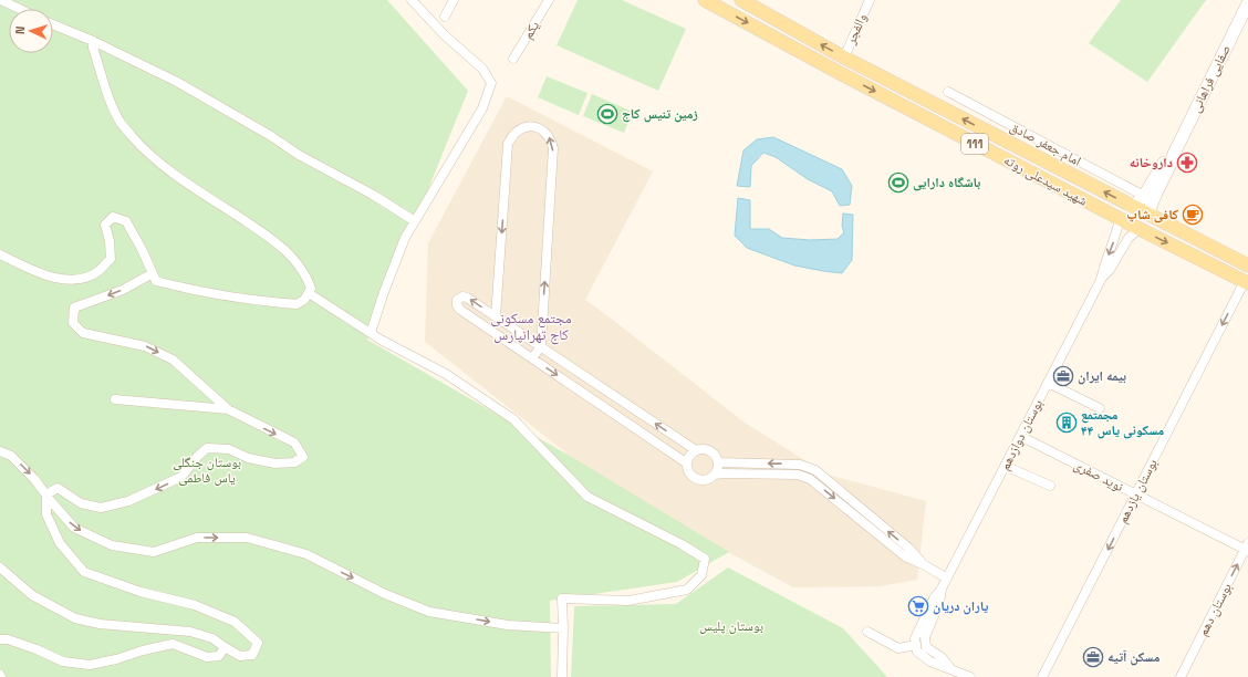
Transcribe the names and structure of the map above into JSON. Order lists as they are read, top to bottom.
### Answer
{
  "streets": {
    "main road": ["صفایی فراهانی", "111", "شهید سیدعلی روته"],
    "street": [
      "والفجر",
      "یکم",
      "امام جعفر صادق",
      "بوستان دوازدهم",
      "نوید صفری",
      "بوستان یازدهم",
      "بوستان دهم"
    ]
  },
  "crossings": [
    ["والفجر", "شهید سیدعلی روته"],
    ["صفایی فراهانی", "امام جعفر صادق"],
    ["صفایی فراهانی", "شهید سیدعلی روته"],
    ["شهید سیدعلی روته", "بوستان دوازدهم"],
    ["شهید سیدعلی روته", "بوستان یازدهم"],
    ["بوستان دوازدهم", "نوید صفری"],
    ["نوید صفری", "بوستان یازدهم"],
    ["نوید صفری", "بوستان دهم"]
  ],
  "one_way": ["بوستان یازدهم", "بوستان دهم"],
  "districts": ["مجتمع مسکونی کاج تهرانپارس"],
  "parks": ["بوستان جنگلی یاس فاطمی", "بوستان پلیس"],
  "places": {
    "sports": ["زمین تنیس کاج", "باشگاه دارایی"],
    "pharmacy": ["داروخانه"],
    "cafe": ["کافی شاپ"],
    "office": ["بیمه ایران", "مسکن آتیه"],
    "building": ["مجمتمع مسکونی یاس ۴۴"],
    "supermarket": ["یاران دریان"]
  },
  "north": "left"
}
